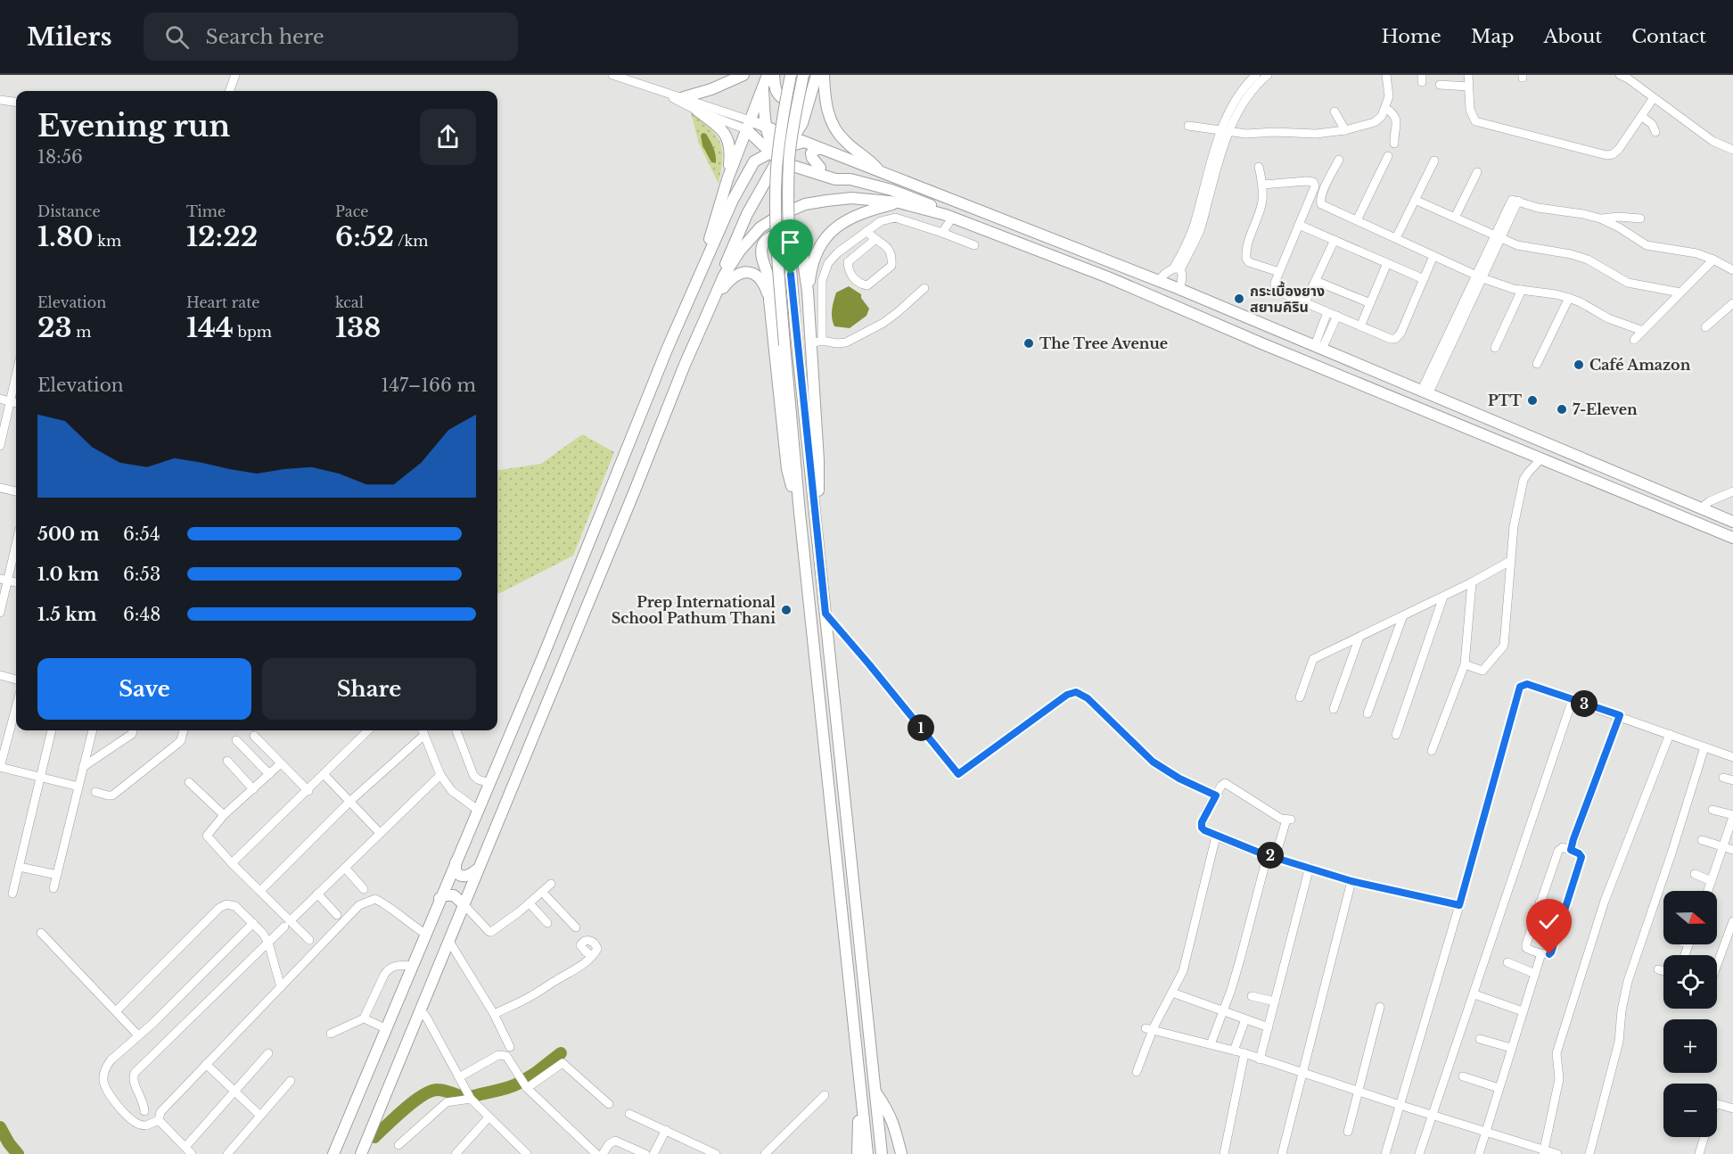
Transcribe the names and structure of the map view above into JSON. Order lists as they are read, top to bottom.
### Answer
{
  "places": [
    "กระเบื้องยาง สยามคิริน",
    "The Tree Avenue",
    "Café Amazon",
    "PTT",
    "7-Eleven",
    "Prep International School Pathum Thani"
  ],
  "north": "right",
  "page": {
    "header": "Milers",
    "search": "Search here",
    "nav": [
      "Home",
      "Map",
      "About",
      "Contact"
    ],
    "heading": ["Evening run", "18:56"],
    "stats": [
      ["Distance", "1.80 km"],
      ["Time", "12:22"],
      ["Pace", "6:52 /km"],
      ["Elevation", "23 m"],
      ["Heart rate", "144 bpm"],
      ["kcal", "138"]
    ],
    "chart": ["Elevation", "147–166 m"],
    "list": [
      {
        "name": "500 m",
        "note": "6:54"
      },
      {
        "name": "1.0 km",
        "note": "6:53"
      },
      {
        "name": "1.5 km",
        "note": "6:48"
      }
    ],
    "buttons": ["Save", "Share"],
    "pins": ["3", "1", "2"],
    "map_buttons": ["+", "−"]
  }
}
